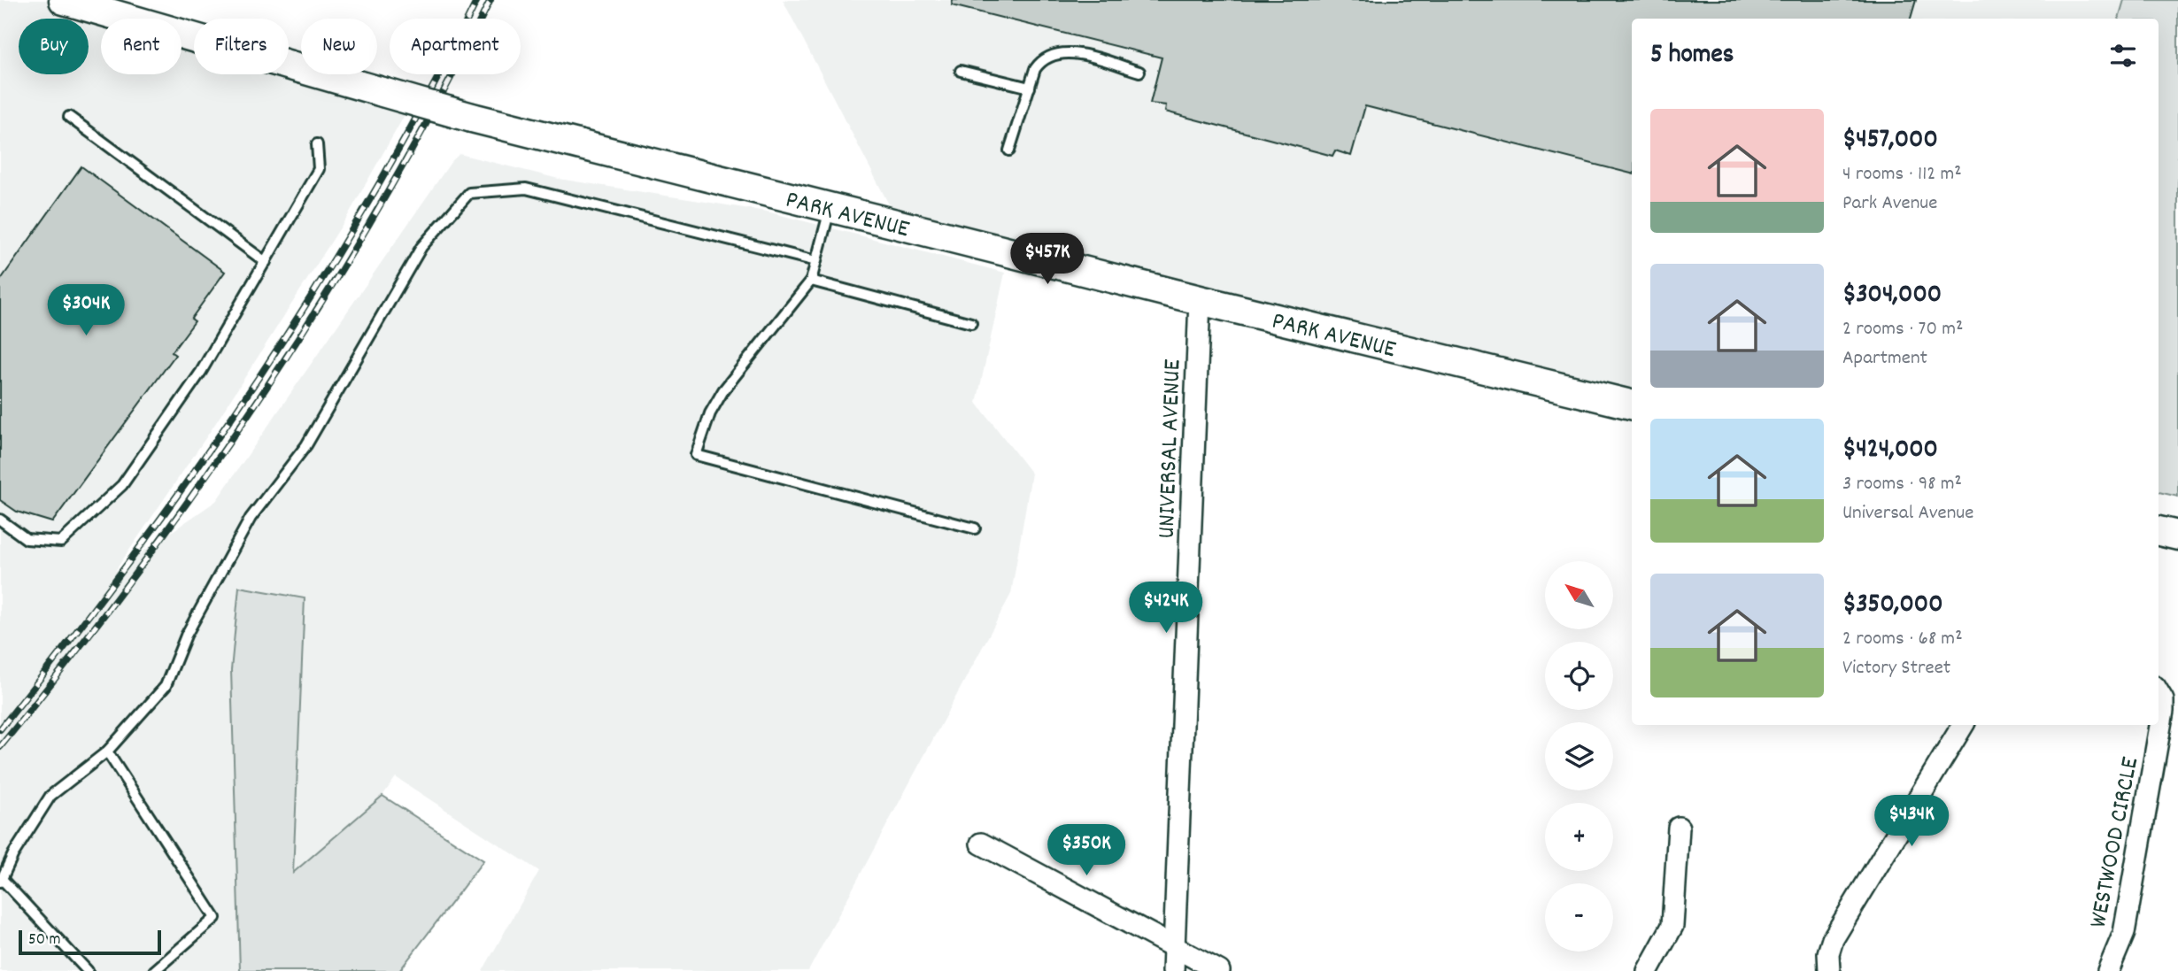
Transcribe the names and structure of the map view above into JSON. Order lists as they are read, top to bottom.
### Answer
{
  "streets": {
    "street": ["PARK AVENUE", "UNIVERSAL AVENUE", "WESTWOOD CIRCLE"]
  },
  "crossings": [
    ["PARK AVENUE", "UNIVERSAL AVENUE"]
  ],
  "scale_bar": "50 m",
  "north": "top left",
  "page": {
    "chip": [
      "Buy",
      "Rent",
      "Filters",
      "New",
      "Apartment"
    ],
    "heading": "5 homes",
    "list": [
      {
        "name": "$457,000",
        "note": "4 rooms · 112 m² · Park Avenue"
      },
      {
        "name": "$304,000",
        "note": "2 rooms · 70 m² · Apartment"
      },
      {
        "name": "$424,000",
        "note": "3 rooms · 98 m² · Universal Avenue"
      },
      {
        "name": "$350,000",
        "note": "2 rooms · 68 m² · Victory Street"
      }
    ],
    "price": [
      "$457K",
      "$304K",
      "$424K",
      "$434K",
      "$350K"
    ],
    "map_buttons": ["+", "−"],
    "scale": "50 m"
  }
}
